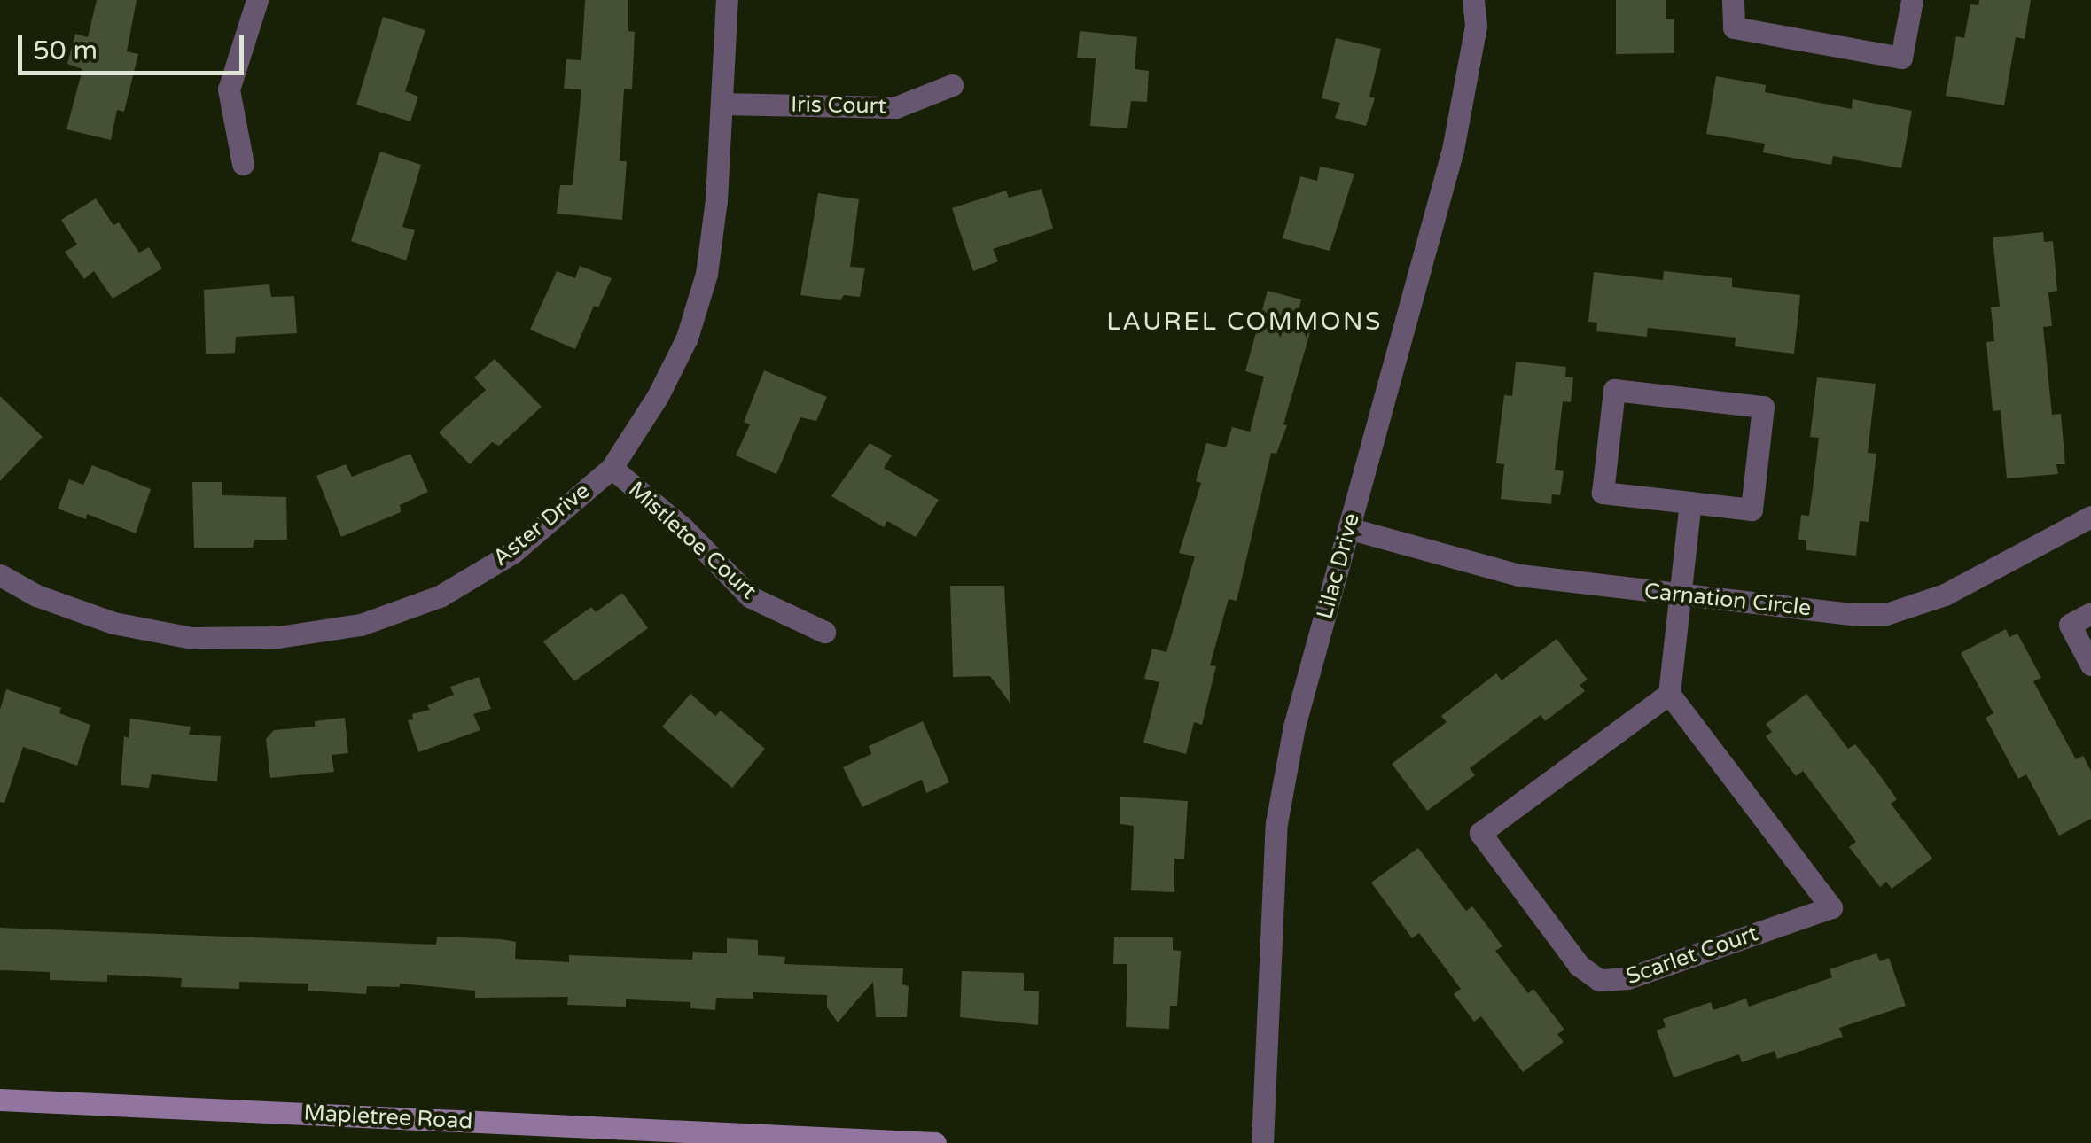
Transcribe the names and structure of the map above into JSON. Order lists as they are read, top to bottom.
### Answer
{
  "streets": {
    "street": [
      "Iris Court",
      "Aster Drive",
      "Mistletoe Court",
      "Lilac Drive",
      "Carnation Circle",
      "Scarlet Court",
      "Mapletree Road"
    ]
  },
  "crossings": [
    ["Iris Court", "Aster Drive"],
    ["Aster Drive", "Mistletoe Court"],
    ["Lilac Drive", "Carnation Circle"]
  ],
  "districts": ["LAUREL COMMONS"],
  "scale_bar": "50 m"
}
